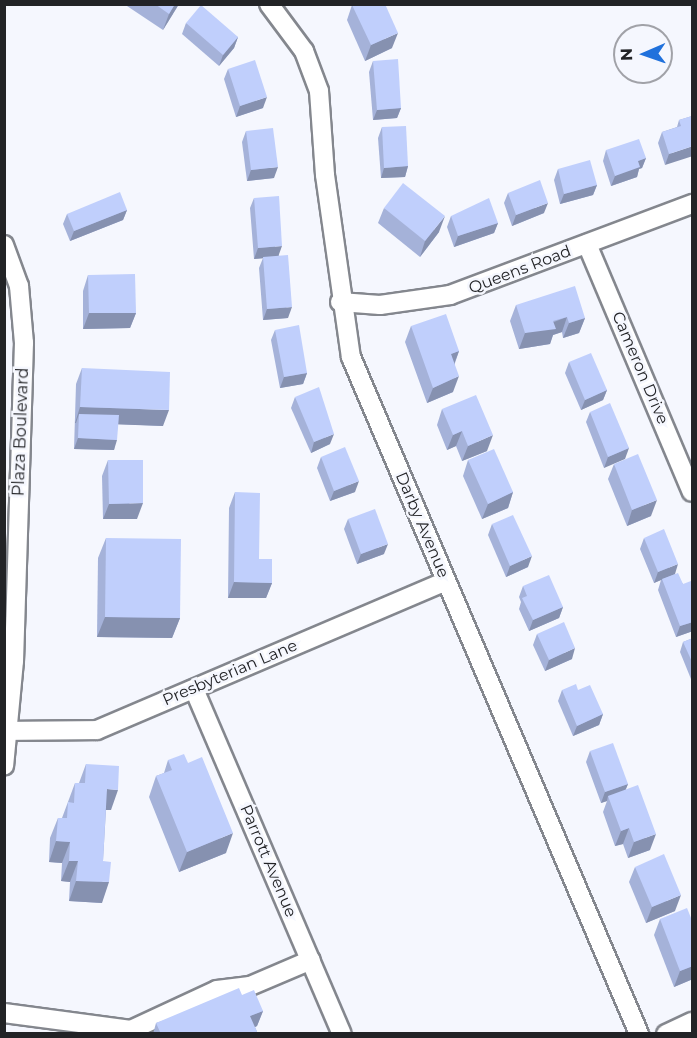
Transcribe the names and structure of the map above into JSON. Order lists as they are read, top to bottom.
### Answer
{
  "streets": {
    "street": [
      "Queens Road",
      "Cameron Drive",
      "Plaza Boulevard",
      "Darby Avenue",
      "Presbyterian Lane",
      "Parrott Avenue"
    ]
  },
  "crossings": [
    ["Queens Road", "Cameron Drive"],
    ["Queens Road", "Darby Avenue"],
    ["Plaza Boulevard", "Presbyterian Lane"],
    ["Darby Avenue", "Presbyterian Lane"],
    ["Presbyterian Lane", "Parrott Avenue"]
  ],
  "north": "left"
}
